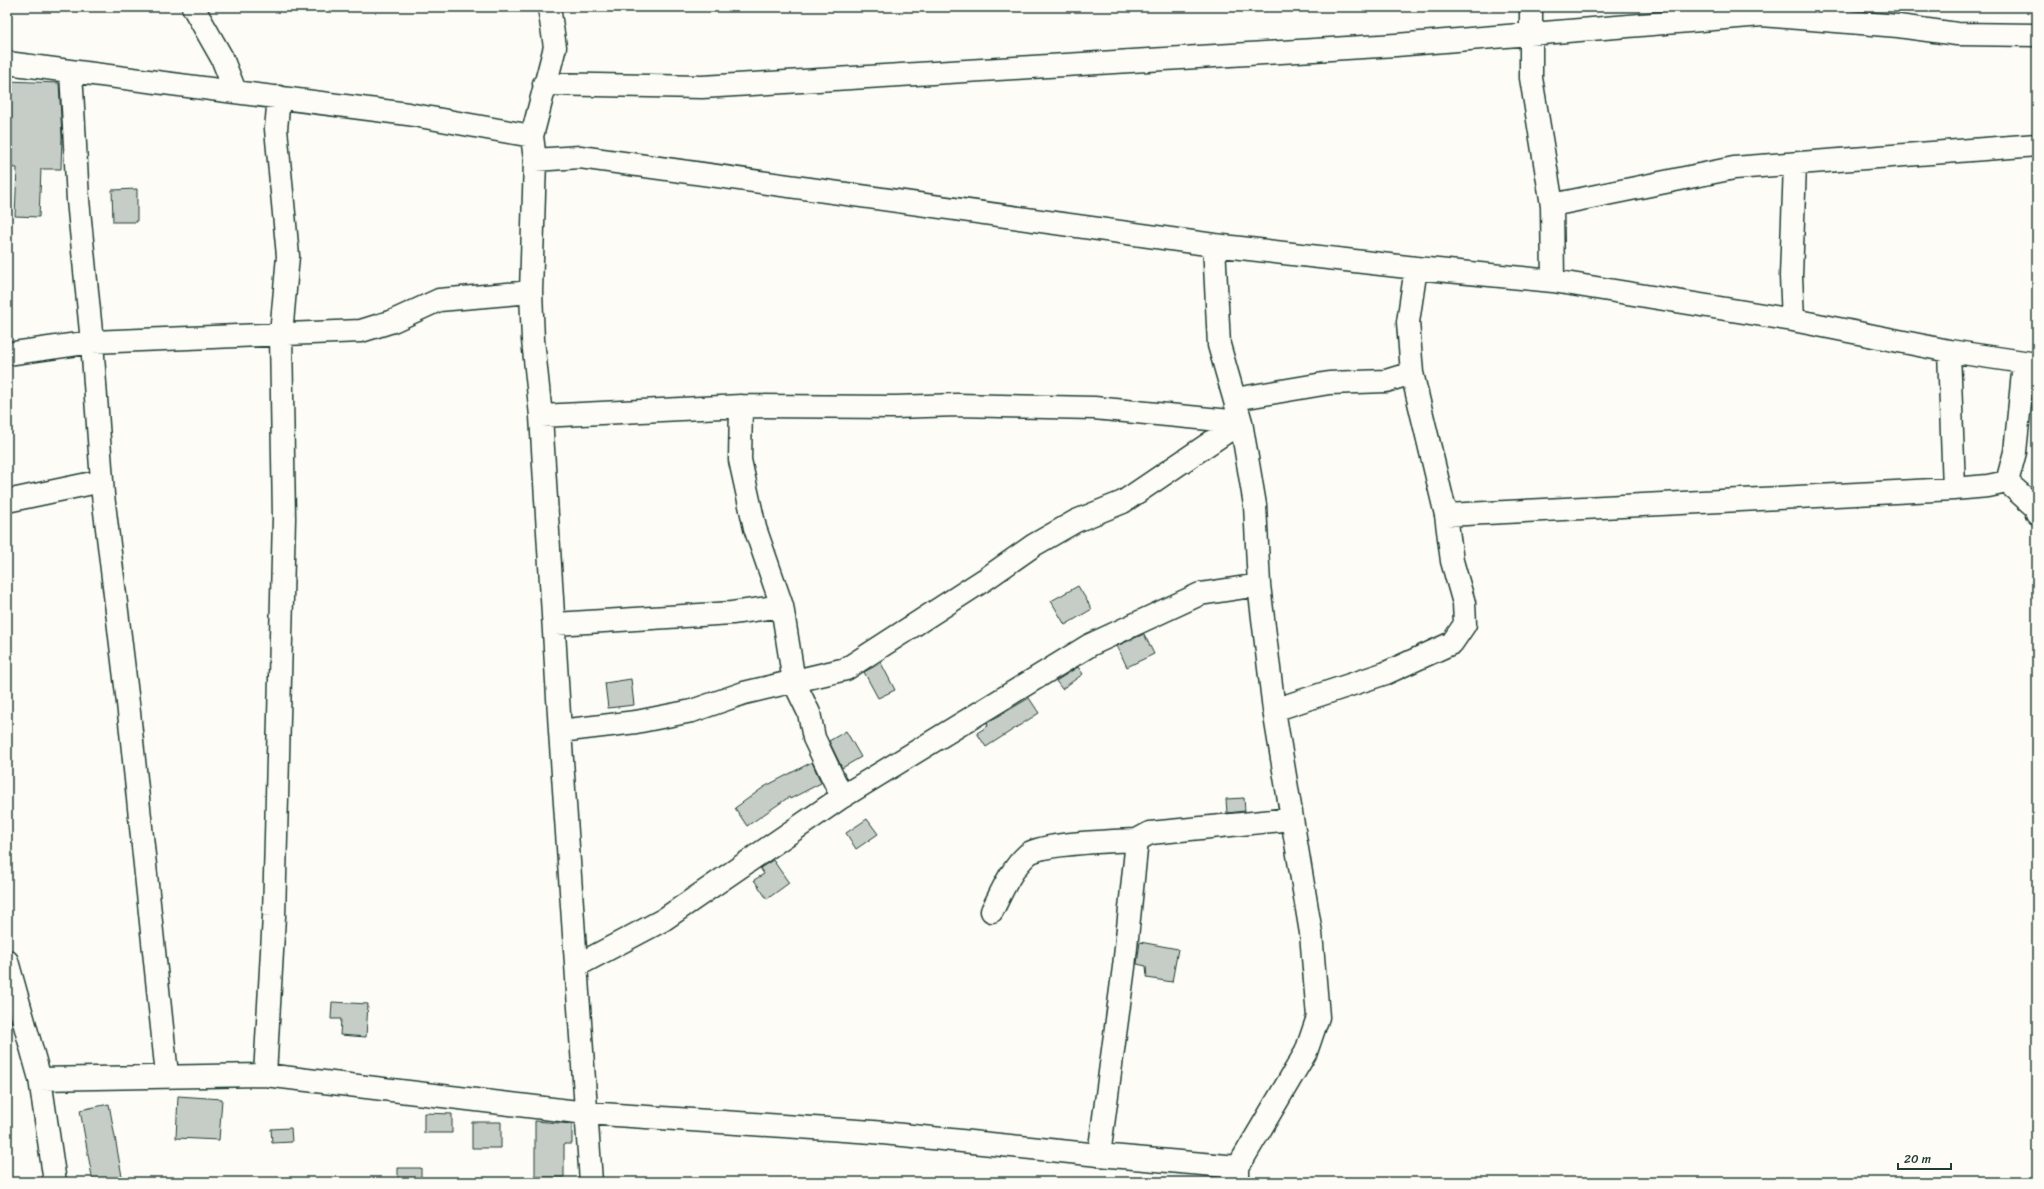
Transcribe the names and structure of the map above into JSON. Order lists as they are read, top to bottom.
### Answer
{
  "scale_bar": "20 m"
}
